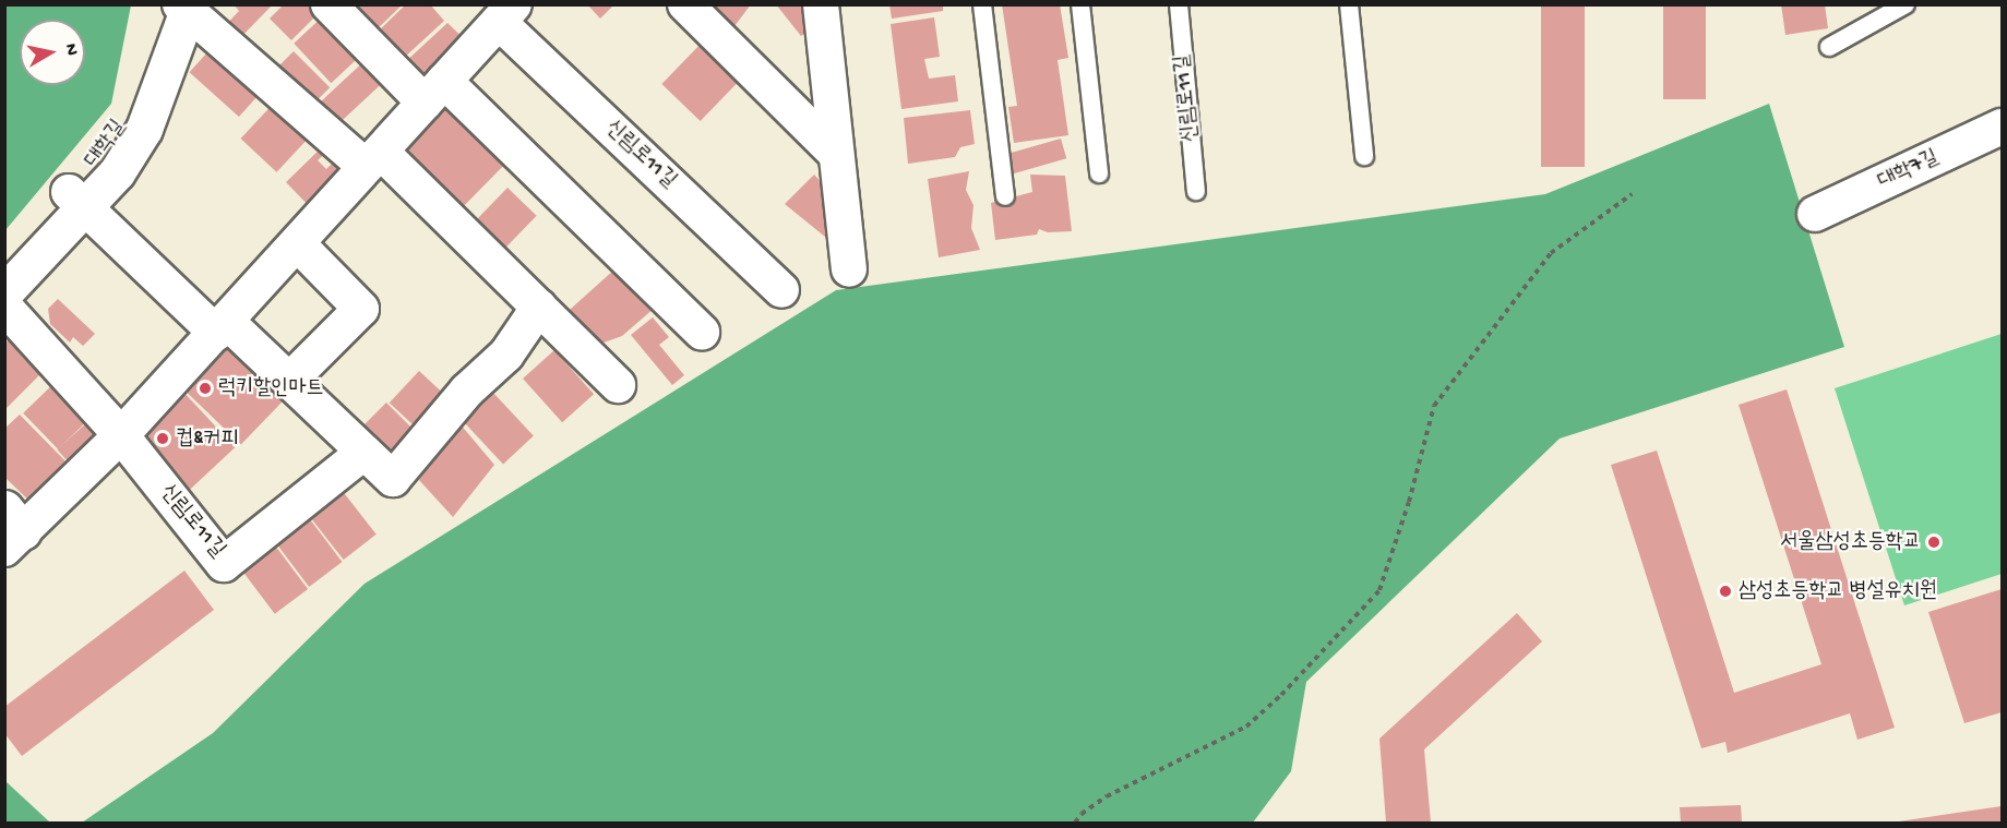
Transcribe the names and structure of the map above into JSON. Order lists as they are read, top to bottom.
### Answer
{
  "streets": {
    "street": ["신림로11길", "대학길", "대학7길"]
  },
  "places": [
    "럭키할인마트",
    "컵&커피",
    "서울삼성초등학교",
    "삼성초등학교 병설유치원"
  ],
  "north": "right"
}
